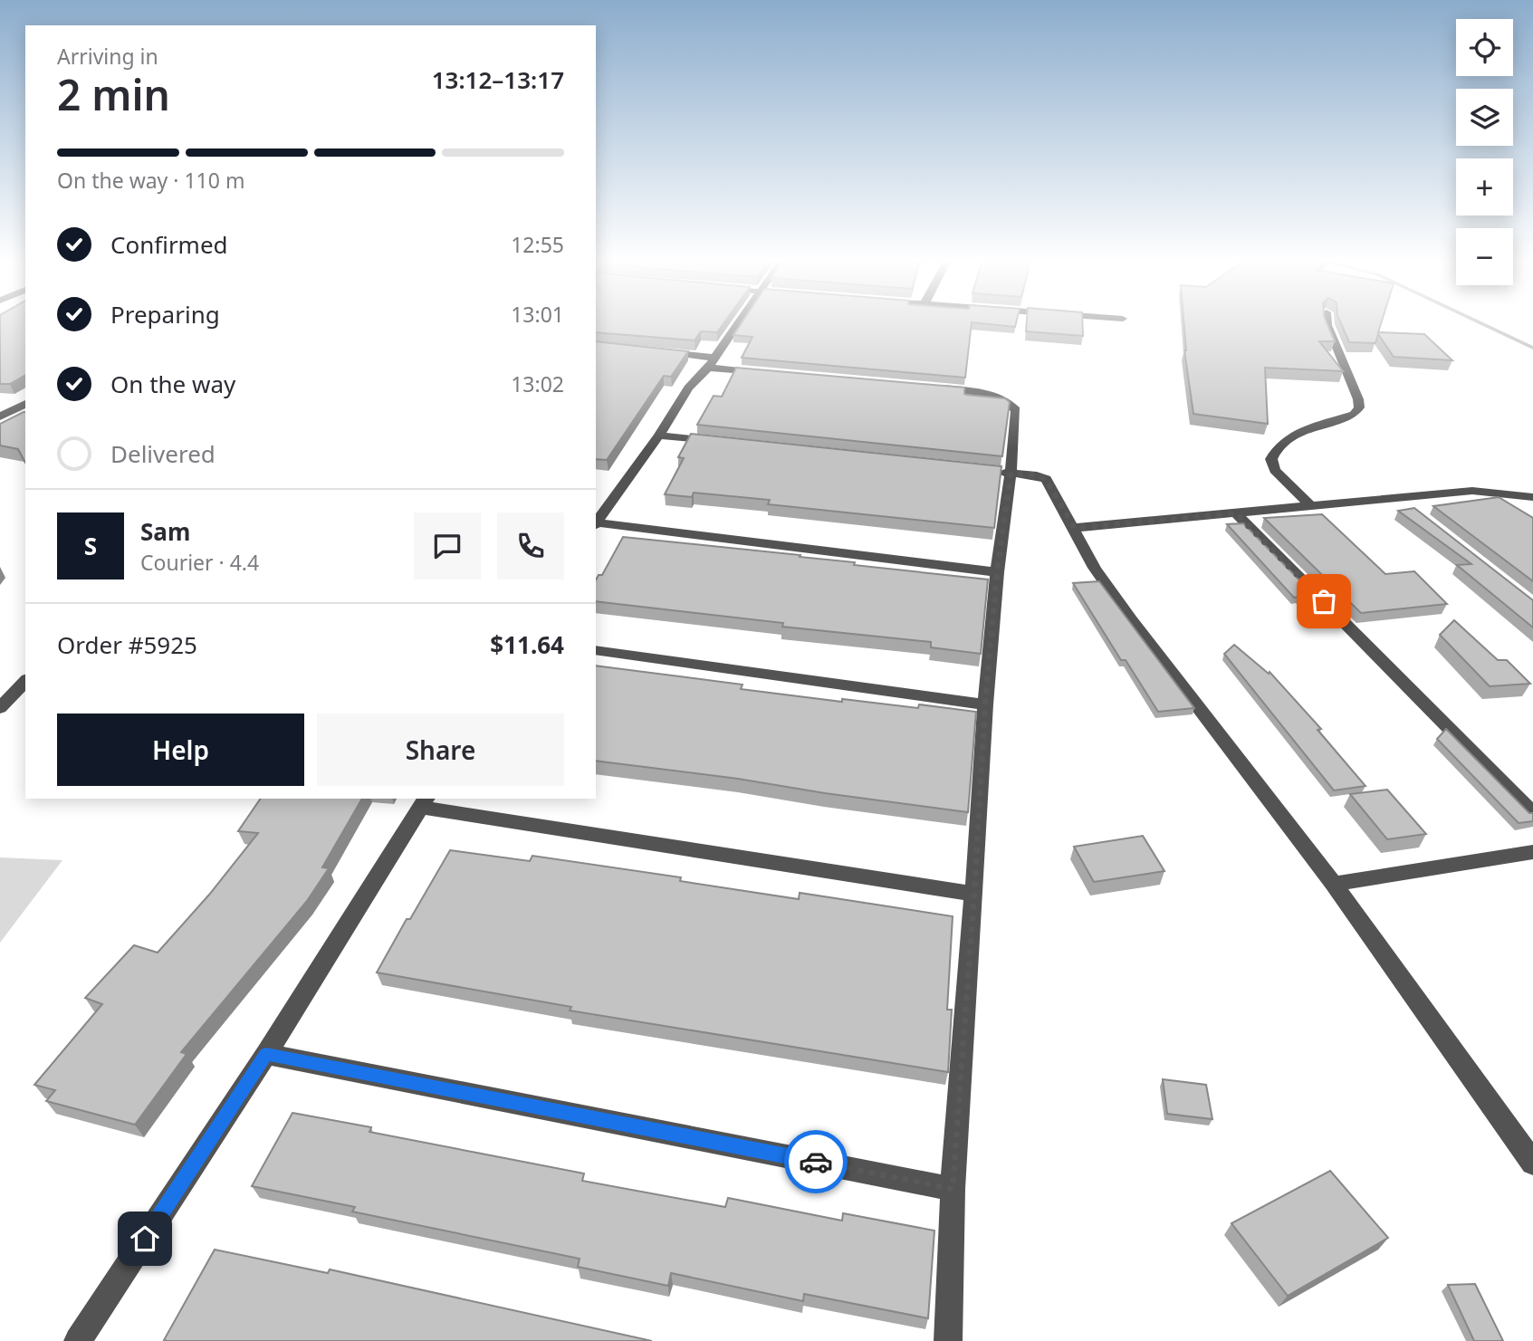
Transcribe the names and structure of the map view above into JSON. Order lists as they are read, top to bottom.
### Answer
{
  "page": {
    "map_buttons": ["+", "−"],
    "heading": ["2 min", "Arriving in", "13:12–13:17"],
    "panel": [
      "Sam",
      "Courier · 4.4",
      "Order #5925",
      "$11.64"
    ],
    "bar": "On the way · 110 m",
    "list": [
      ["Confirmed", "12:55"],
      ["Preparing", "13:01"],
      ["On the way", "13:02"],
      "Delivered"
    ],
    "round": "S",
    "buttons": ["Help", "Share"]
  }
}
